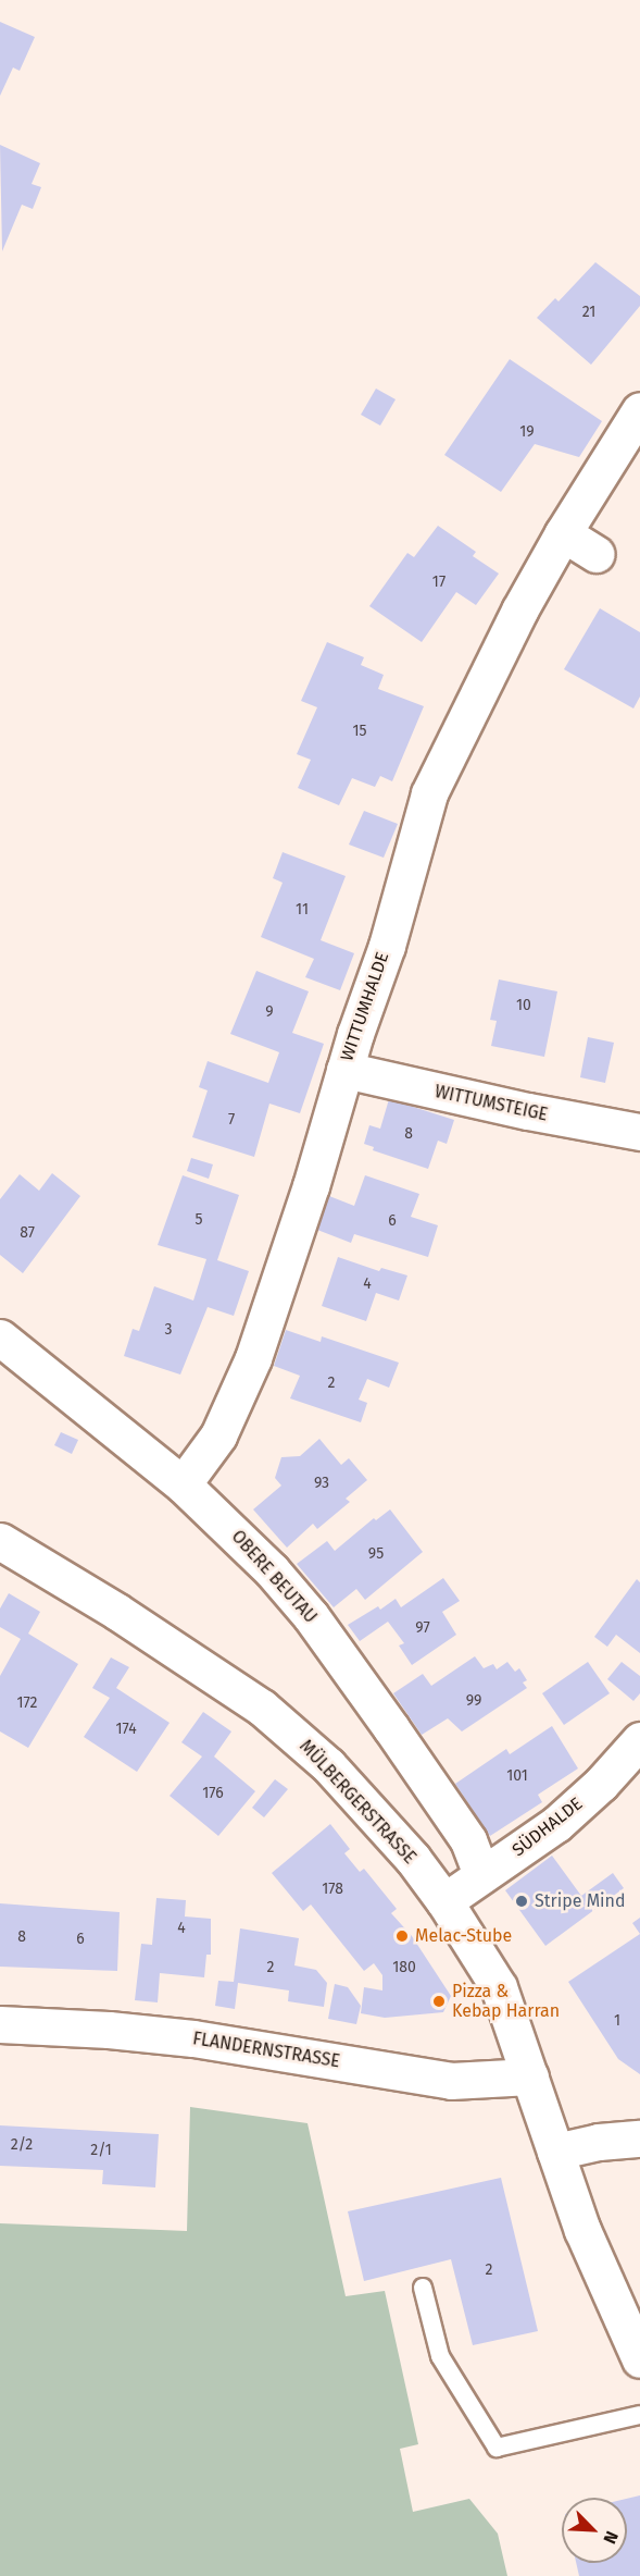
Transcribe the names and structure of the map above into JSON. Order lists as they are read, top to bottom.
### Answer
{
  "streets": {
    "street": [
      "WITTUMHALDE",
      "WITTUMSTEIGE",
      "OBERE BEUTAU",
      "MÜLBERGERSTRASSE",
      "SÜDHALDE",
      "FLANDERNSTRASSE"
    ]
  },
  "crossings": [
    ["WITTUMHALDE", "WITTUMSTEIGE"],
    ["WITTUMHALDE", "OBERE BEUTAU"],
    ["OBERE BEUTAU", "SÜDHALDE"],
    ["MÜLBERGERSTRASSE", "SÜDHALDE"],
    ["MÜLBERGERSTRASSE", "FLANDERNSTRASSE"]
  ],
  "places": ["Stripe Mind", "Melac-Stube", "Pizza & Kebap Harran"],
  "house_numbers": [
    "21",
    "19",
    "17",
    "15",
    "11",
    "10",
    "9",
    "7",
    "8",
    "5",
    "6",
    "87",
    "4",
    "3",
    "2",
    "93",
    "95",
    "97",
    "99",
    "172",
    "174",
    "101",
    "176",
    "178",
    "4",
    "8",
    "6",
    "2",
    "180",
    "1",
    "2/2",
    "2/1",
    "2"
  ],
  "north": "bottom right"
}
